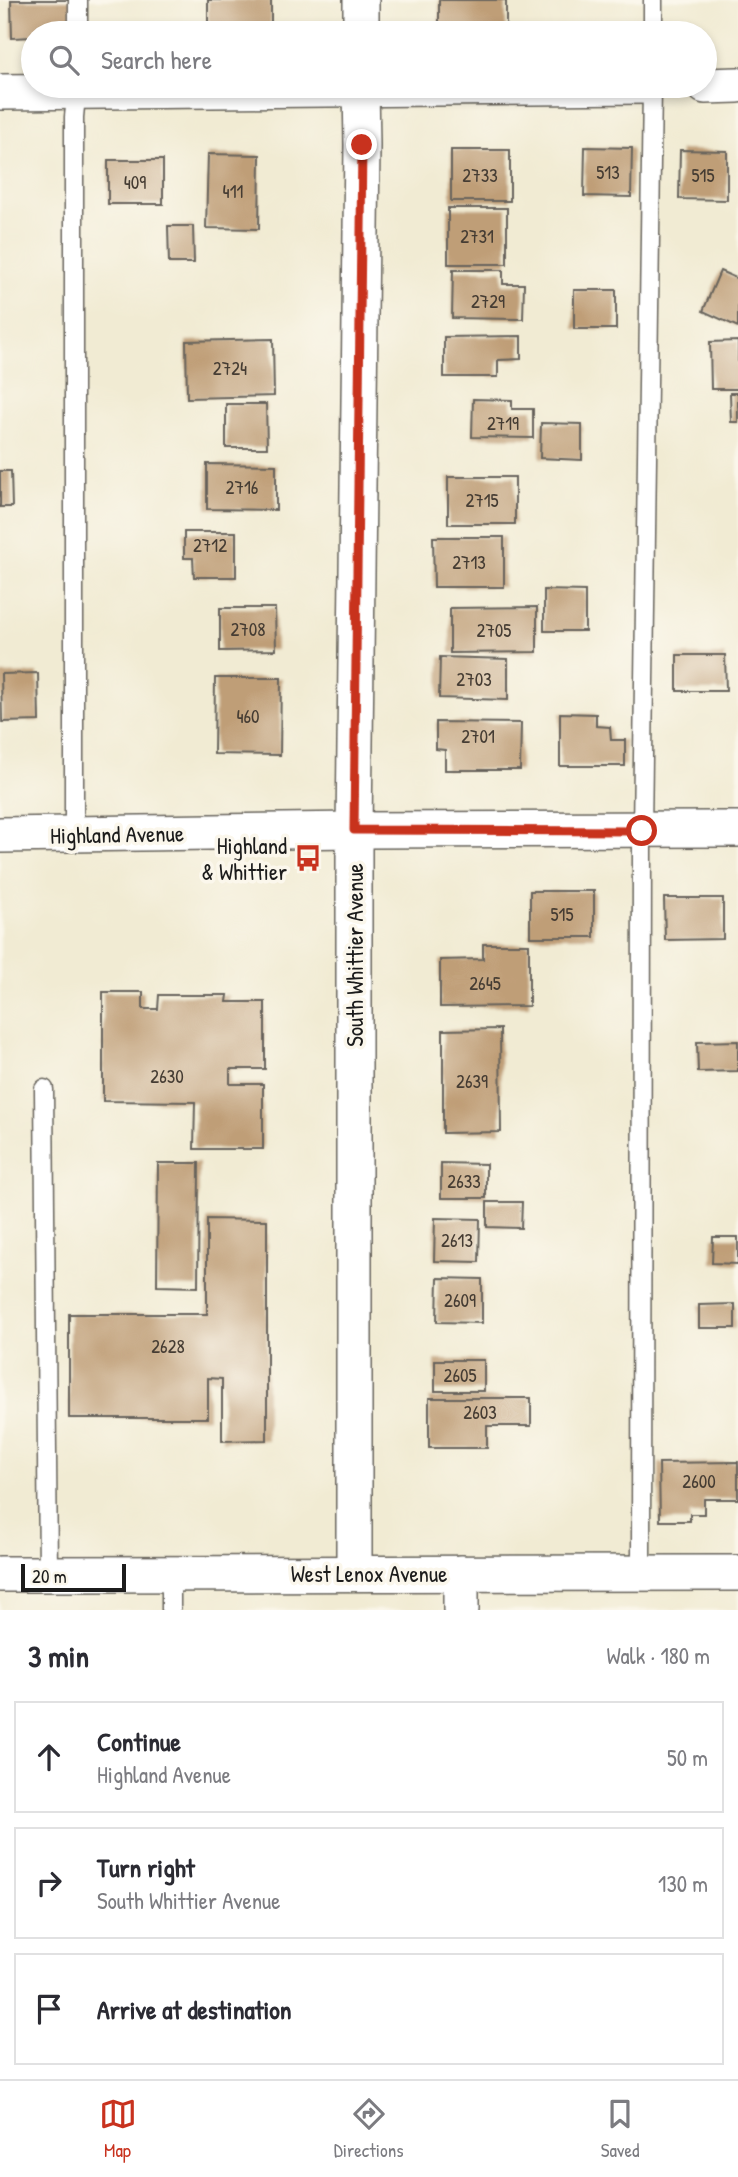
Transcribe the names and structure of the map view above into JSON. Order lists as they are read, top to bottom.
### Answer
{
  "streets": {
    "street": ["Highland Avenue", "South Whittier Avenue", "West Lenox Avenue"]
  },
  "crossings": [
    ["Highland Avenue", "South Whittier Avenue"],
    ["South Whittier Avenue", "West Lenox Avenue"]
  ],
  "places": {
    "bus stop": ["Highland & Whittier"]
  },
  "house_numbers": [
    "513",
    "2733",
    "515",
    "409",
    "411",
    "2731",
    "2729",
    "2724",
    "2719",
    "2716",
    "2715",
    "2712",
    "2713",
    "2708",
    "2705",
    "2703",
    "460",
    "2701",
    "515",
    "2645",
    "2630",
    "2639",
    "2633",
    "2613",
    "2609",
    "2628",
    "2605",
    "2603",
    "2600"
  ],
  "scale_bar": "20 m",
  "page": {
    "search": "Search here",
    "scale": "20 m",
    "heading": ["3 min", "Walk · 180 m"],
    "list": [
      ["Continue", "Highland Avenue", "50 m"],
      ["Turn right", "South Whittier Avenue", "130 m"],
      "Arrive at destination"
    ],
    "nav": ["Map", "Directions", "Saved"]
  }
}
